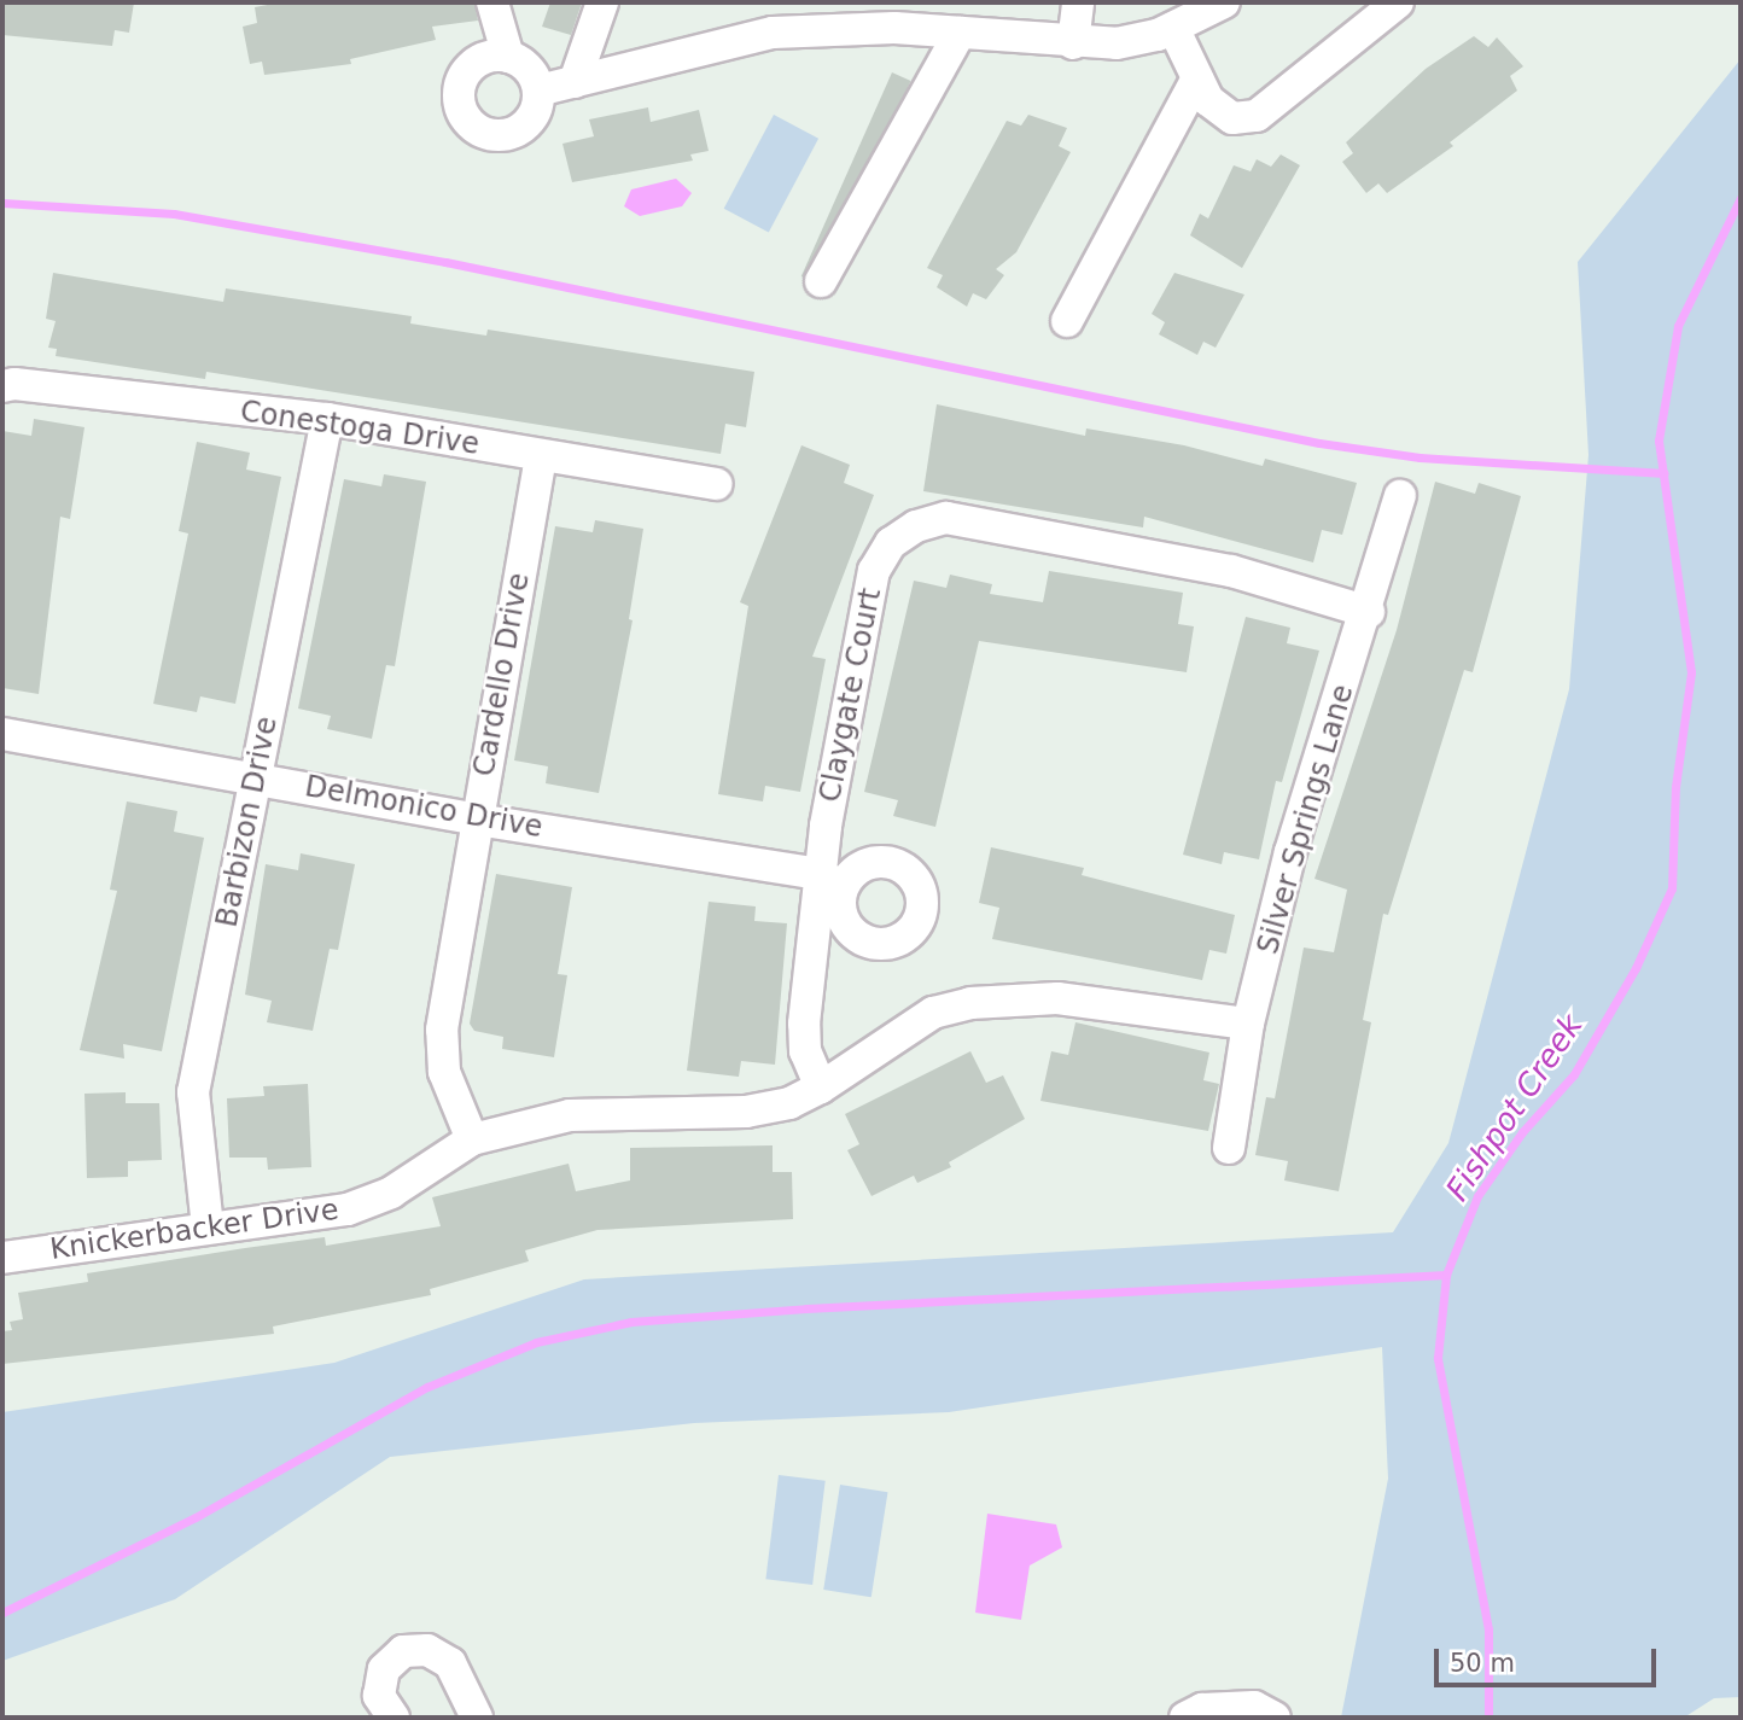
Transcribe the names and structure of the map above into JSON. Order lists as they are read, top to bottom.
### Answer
{
  "streets": {
    "street": [
      "Conestoga Drive",
      "Cardello Drive",
      "Claygate Court",
      "Delmonico Drive",
      "Silver Springs Lane",
      "Barbizon Drive",
      "Knickerbacker Drive"
    ]
  },
  "crossings": [
    ["Conestoga Drive", "Cardello Drive"],
    ["Conestoga Drive", "Barbizon Drive"],
    ["Cardello Drive", "Delmonico Drive"],
    ["Cardello Drive", "Knickerbacker Drive"],
    ["Claygate Court", "Delmonico Drive"],
    ["Claygate Court", "Silver Springs Lane"],
    ["Claygate Court", "Knickerbacker Drive"],
    ["Delmonico Drive", "Barbizon Drive"],
    ["Silver Springs Lane", "Knickerbacker Drive"],
    ["Barbizon Drive", "Knickerbacker Drive"]
  ],
  "water": ["Fishpot Creek"],
  "scale_bar": "50 m"
}
